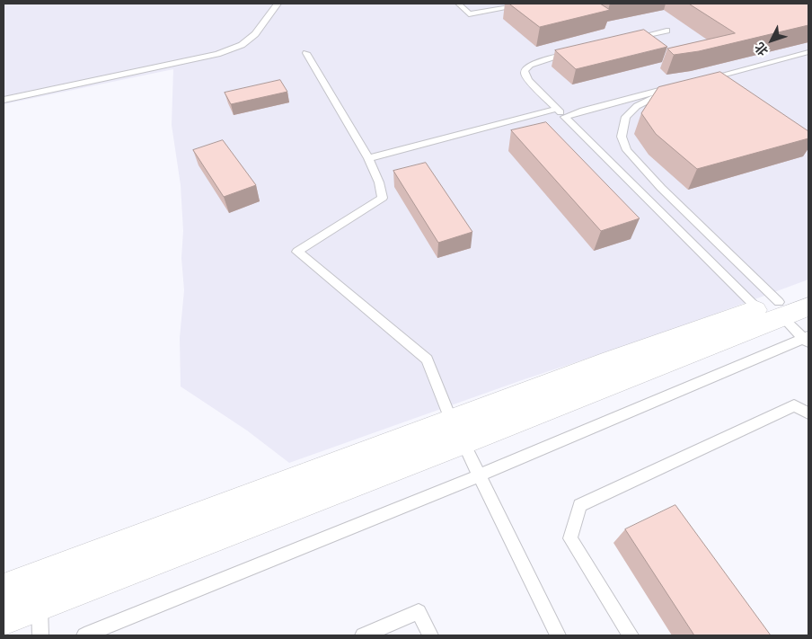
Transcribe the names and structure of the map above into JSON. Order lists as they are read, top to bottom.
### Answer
{
  "north": "bottom left"
}
